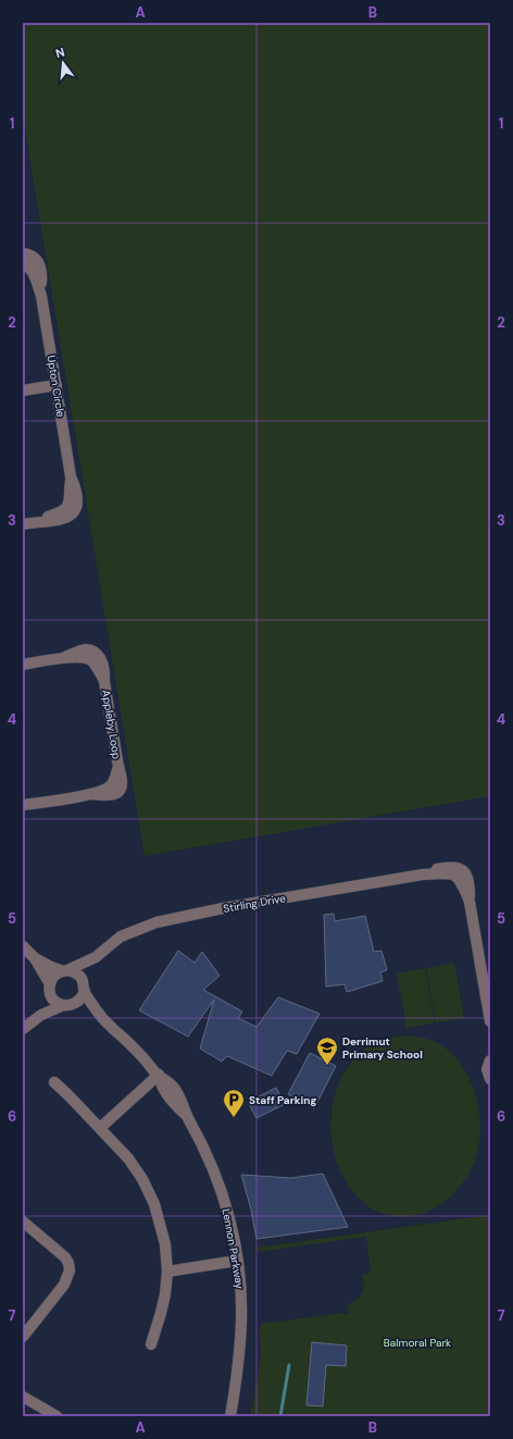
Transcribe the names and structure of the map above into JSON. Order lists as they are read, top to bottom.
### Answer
{
  "streets": {
    "street": [
      "Upton Circle",
      "Appleby Loop",
      "Stirling Drive",
      "Lennon Parkway"
    ]
  },
  "crossings": [
    ["Stirling Drive", "Lennon Parkway"]
  ],
  "parks": ["Balmoral Park"],
  "places": {
    "school or university": ["Derrimut Primary School"],
    "parking": ["Staff Parking"]
  },
  "north": "top",
  "grid": {
    "columns": ["A", "B"],
    "rows": [
      "1",
      "2",
      "3",
      "4",
      "5",
      "6",
      "7"
    ]
  }
}
